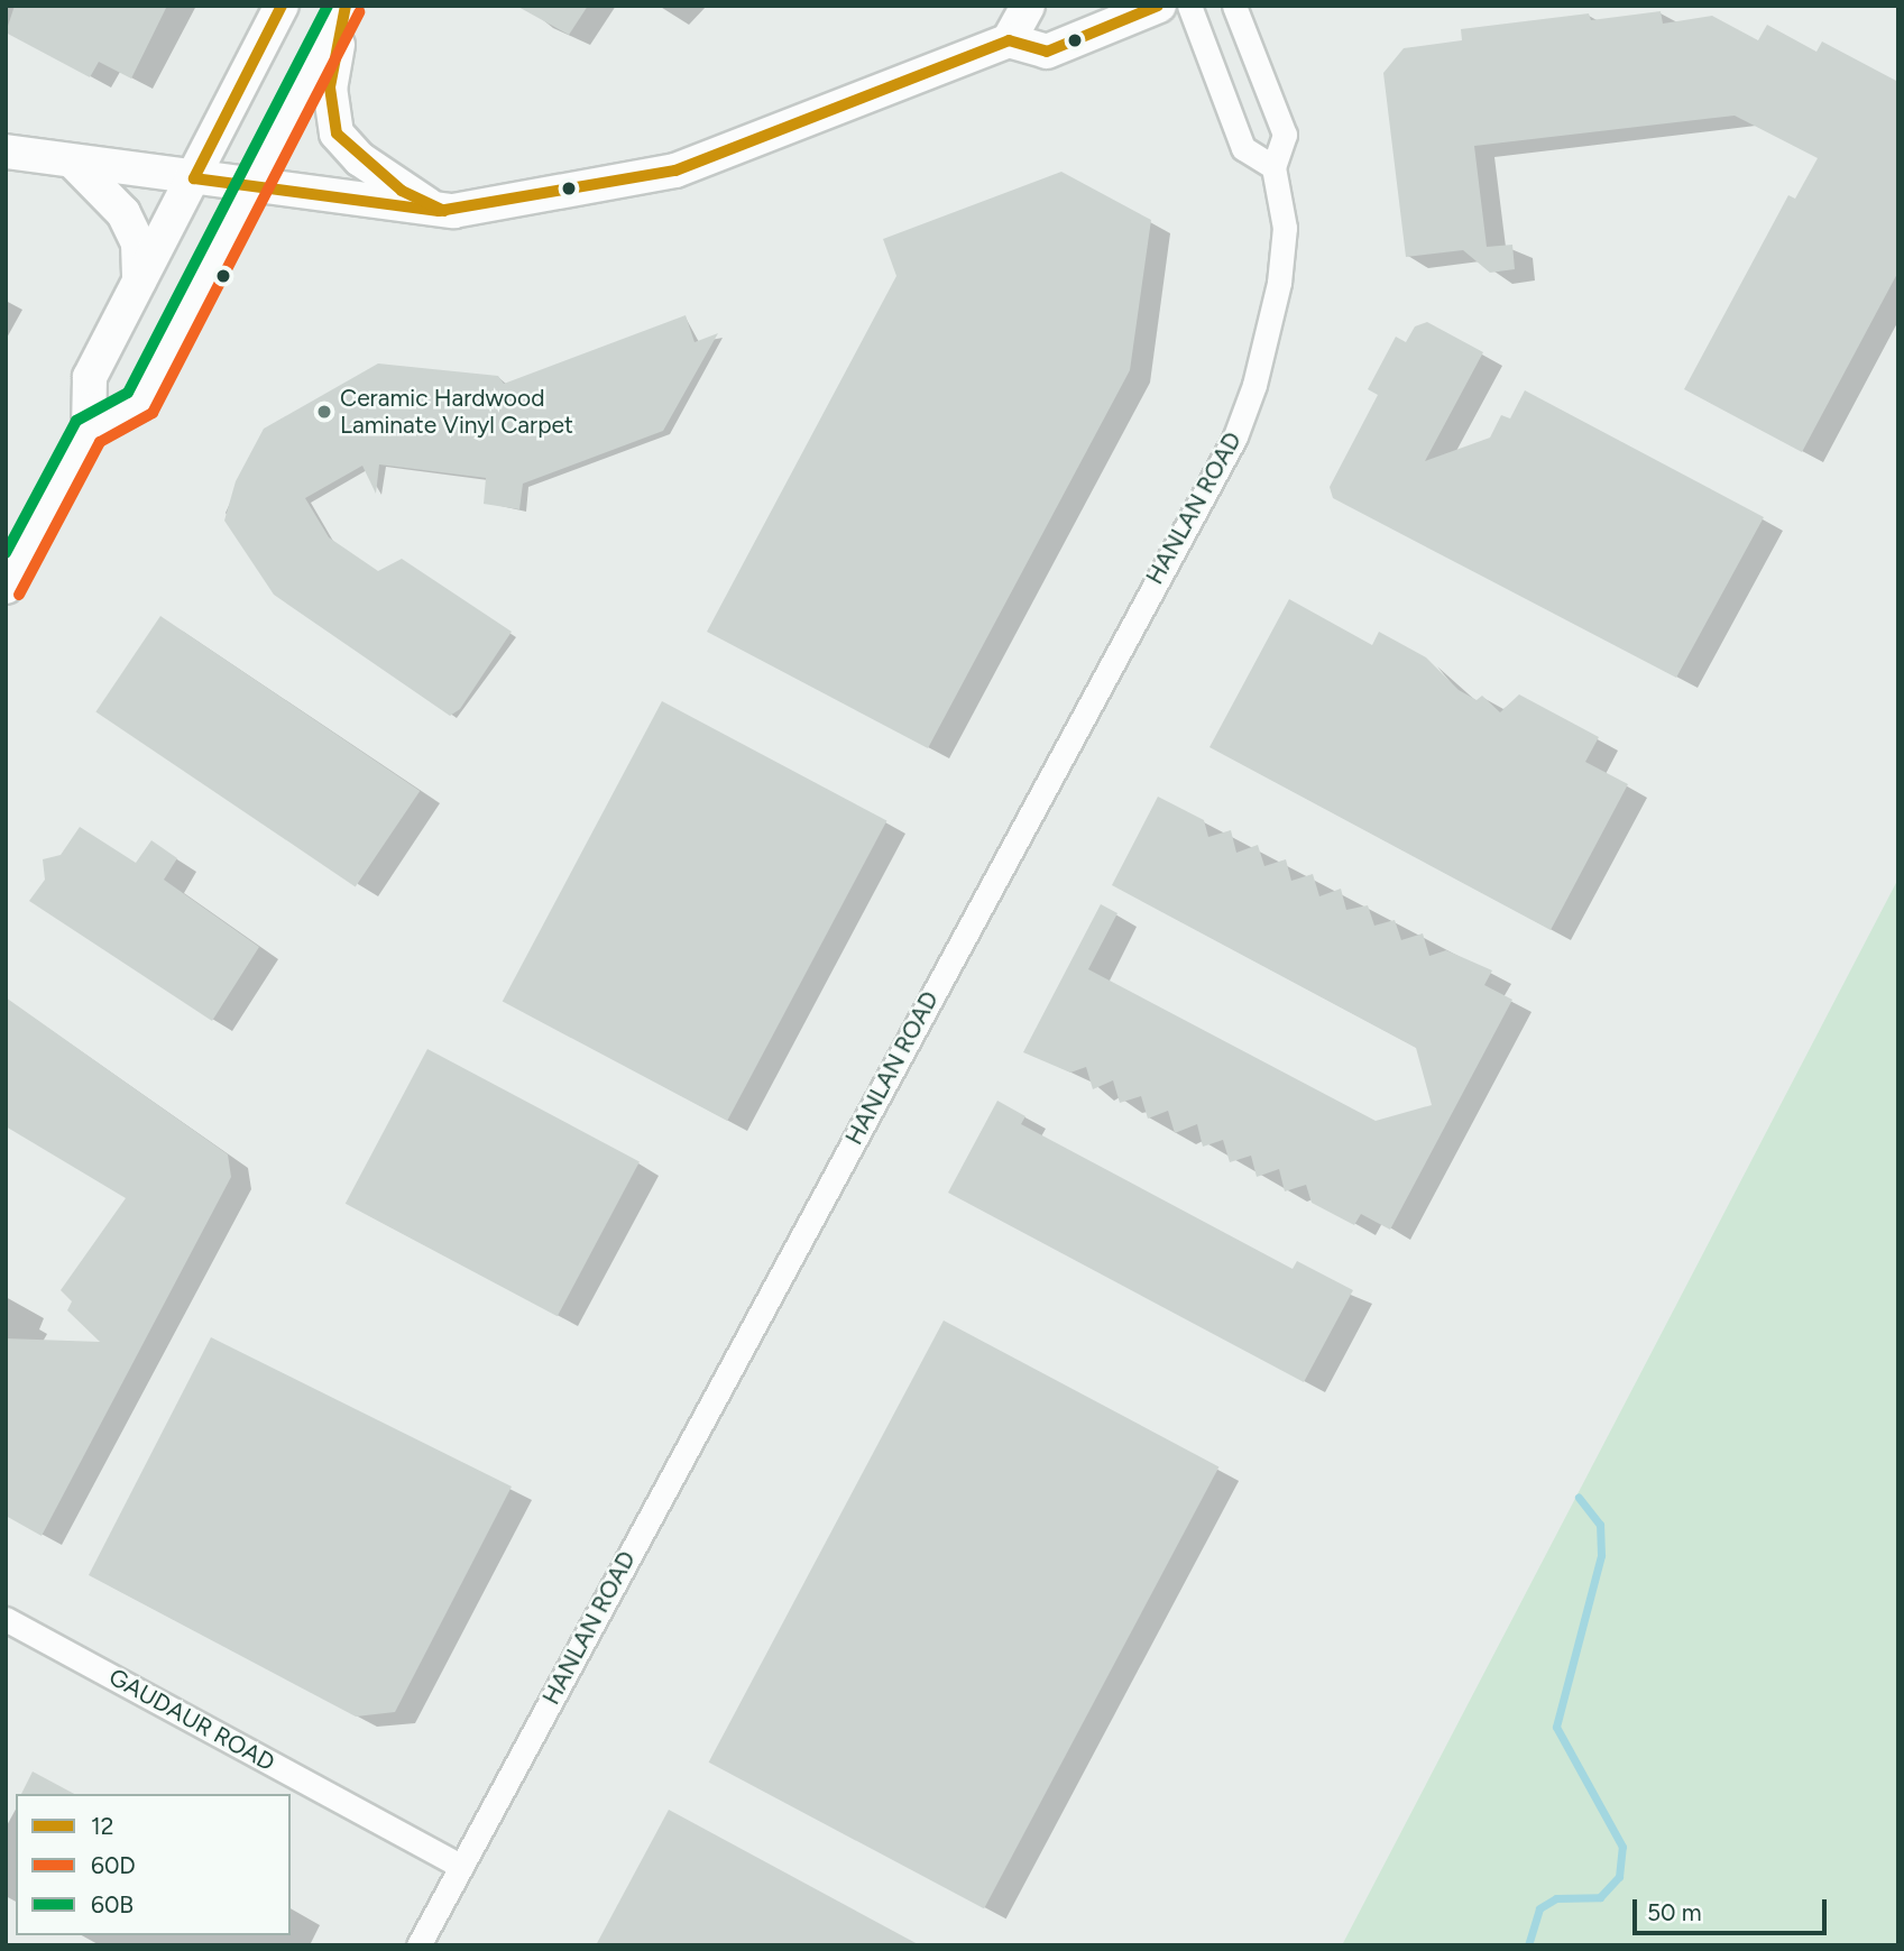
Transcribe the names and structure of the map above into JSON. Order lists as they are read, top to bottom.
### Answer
{
  "streets": {
    "street": ["HANLAN ROAD", "GAUDAUR ROAD"]
  },
  "crossings": [
    ["HANLAN ROAD", "GAUDAUR ROAD"]
  ],
  "places": ["Ceramic Hardwood Laminate Vinyl Carpet"],
  "lines": ["transit line 12", "transit line 60B", "transit line 60D"],
  "legend": ["12", "60D", "60B"],
  "scale_bar": "50 m"
}
